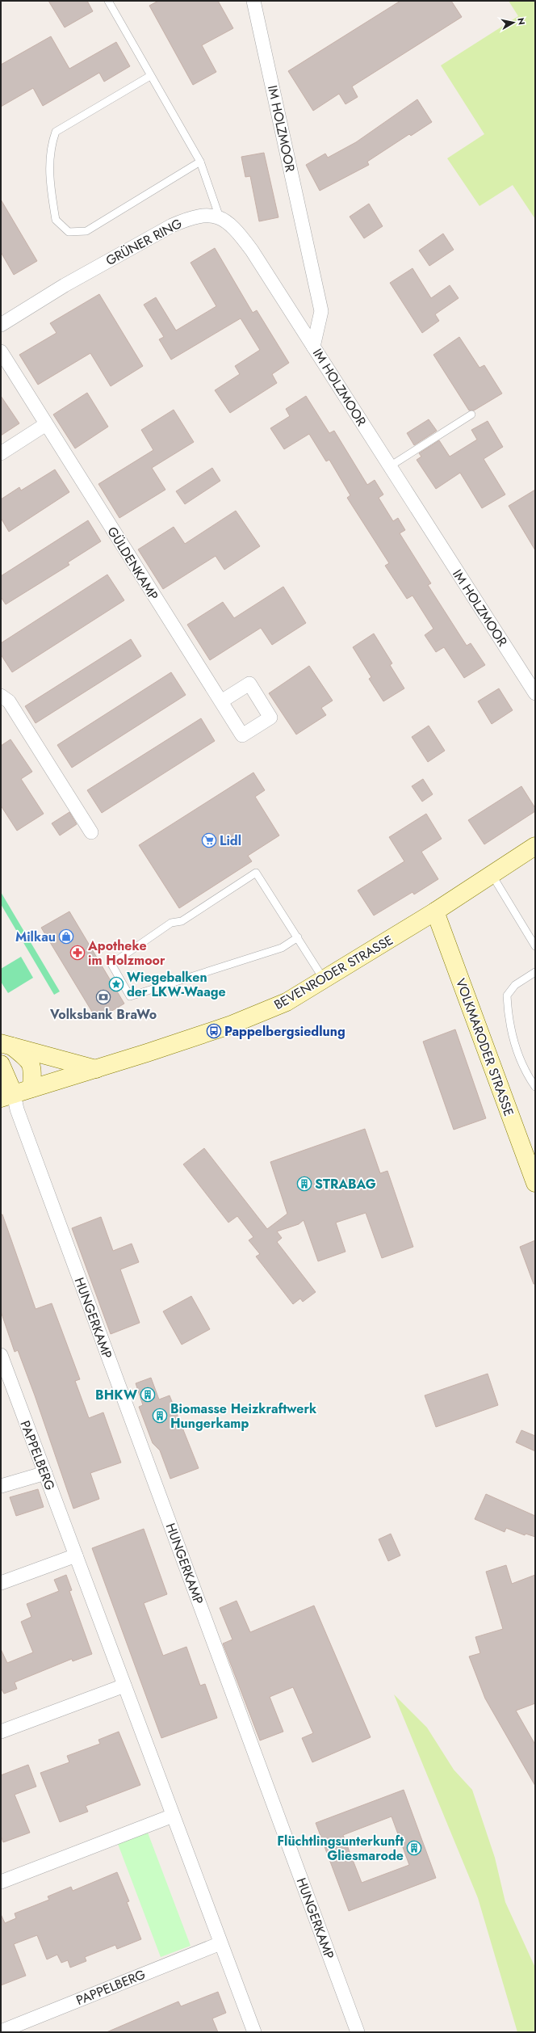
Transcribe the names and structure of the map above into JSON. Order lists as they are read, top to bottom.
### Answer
{
  "streets": {
    "main road": ["BEVENRODER STRASSE", "VOLKMARODER STRASSE"],
    "street": [
      "IM HOLZMOOR",
      "GRÜNER RING",
      "GÜLDENKAMP",
      "HUNGERKAMP",
      "PAPPELBERG"
    ]
  },
  "crossings": [
    ["IM HOLZMOOR", "GRÜNER RING"],
    ["BEVENRODER STRASSE", "VOLKMARODER STRASSE"],
    ["BEVENRODER STRASSE", "HUNGERKAMP"]
  ],
  "places": {
    "supermarket": ["Lidl"],
    "shop": ["Milkau"],
    "pharmacy": ["Apotheke im Holzmoor"],
    "place": ["Wiegebalken der LKW-Waage"],
    "bank": ["Volksbank BraWo"],
    "bus stop": ["Pappelbergsiedlung"],
    "building": [
      "STRABAG",
      "BHKW",
      "Biomasse Heizkraftwerk Hungerkamp",
      "Flüchtlingsunterkunft Gliesmarode"
    ]
  },
  "north": "right"
}
